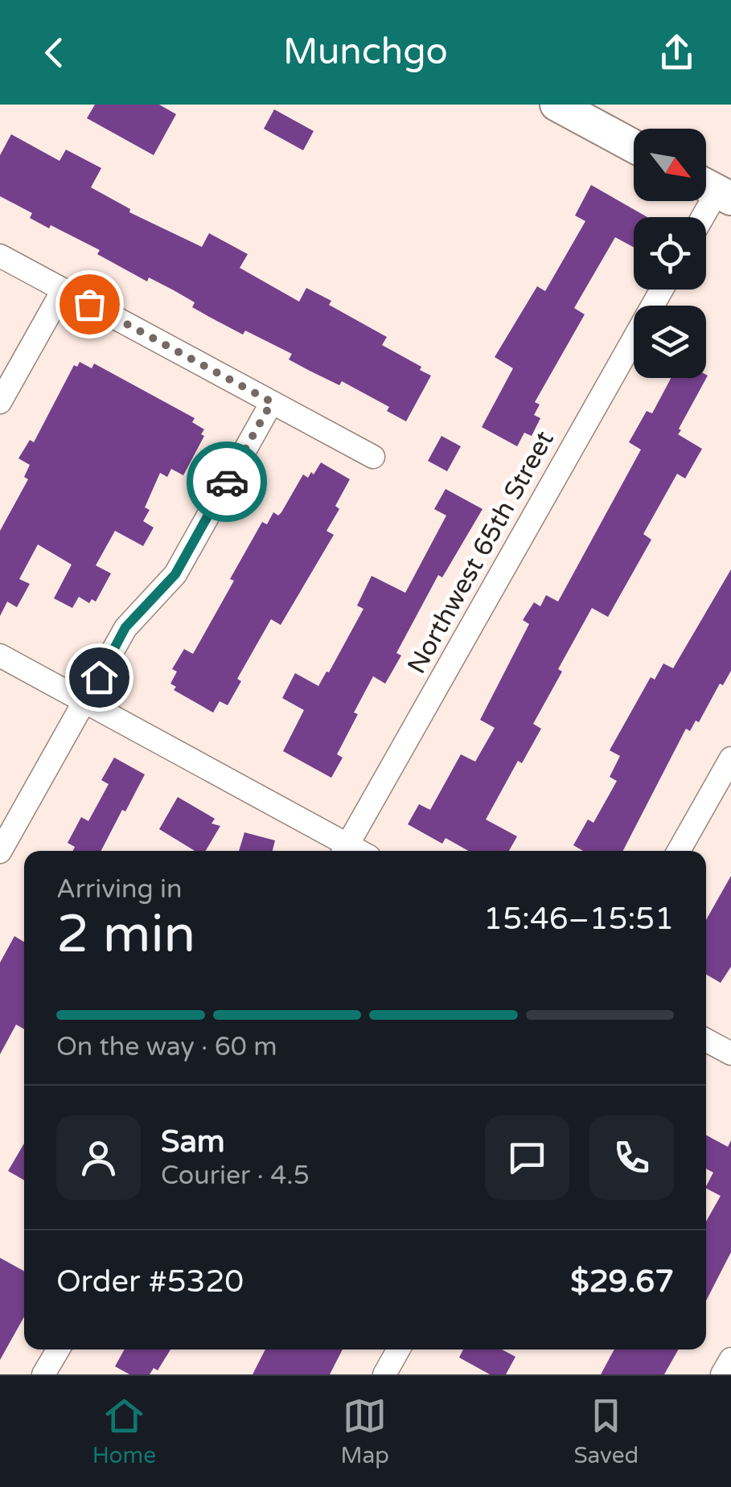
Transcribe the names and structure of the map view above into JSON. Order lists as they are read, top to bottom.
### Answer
{
  "streets": {
    "street": ["Northwest 65th Street"]
  },
  "north": "bottom right",
  "page": {
    "header": "Munchgo",
    "heading": ["2 min", "Arriving in", "15:46–15:51"],
    "panel": [
      "Sam",
      "Courier · 4.5",
      "Order #5320",
      "$29.67"
    ],
    "bar": "On the way · 60 m",
    "tabs": ["Home", "Map", "Saved"]
  }
}
